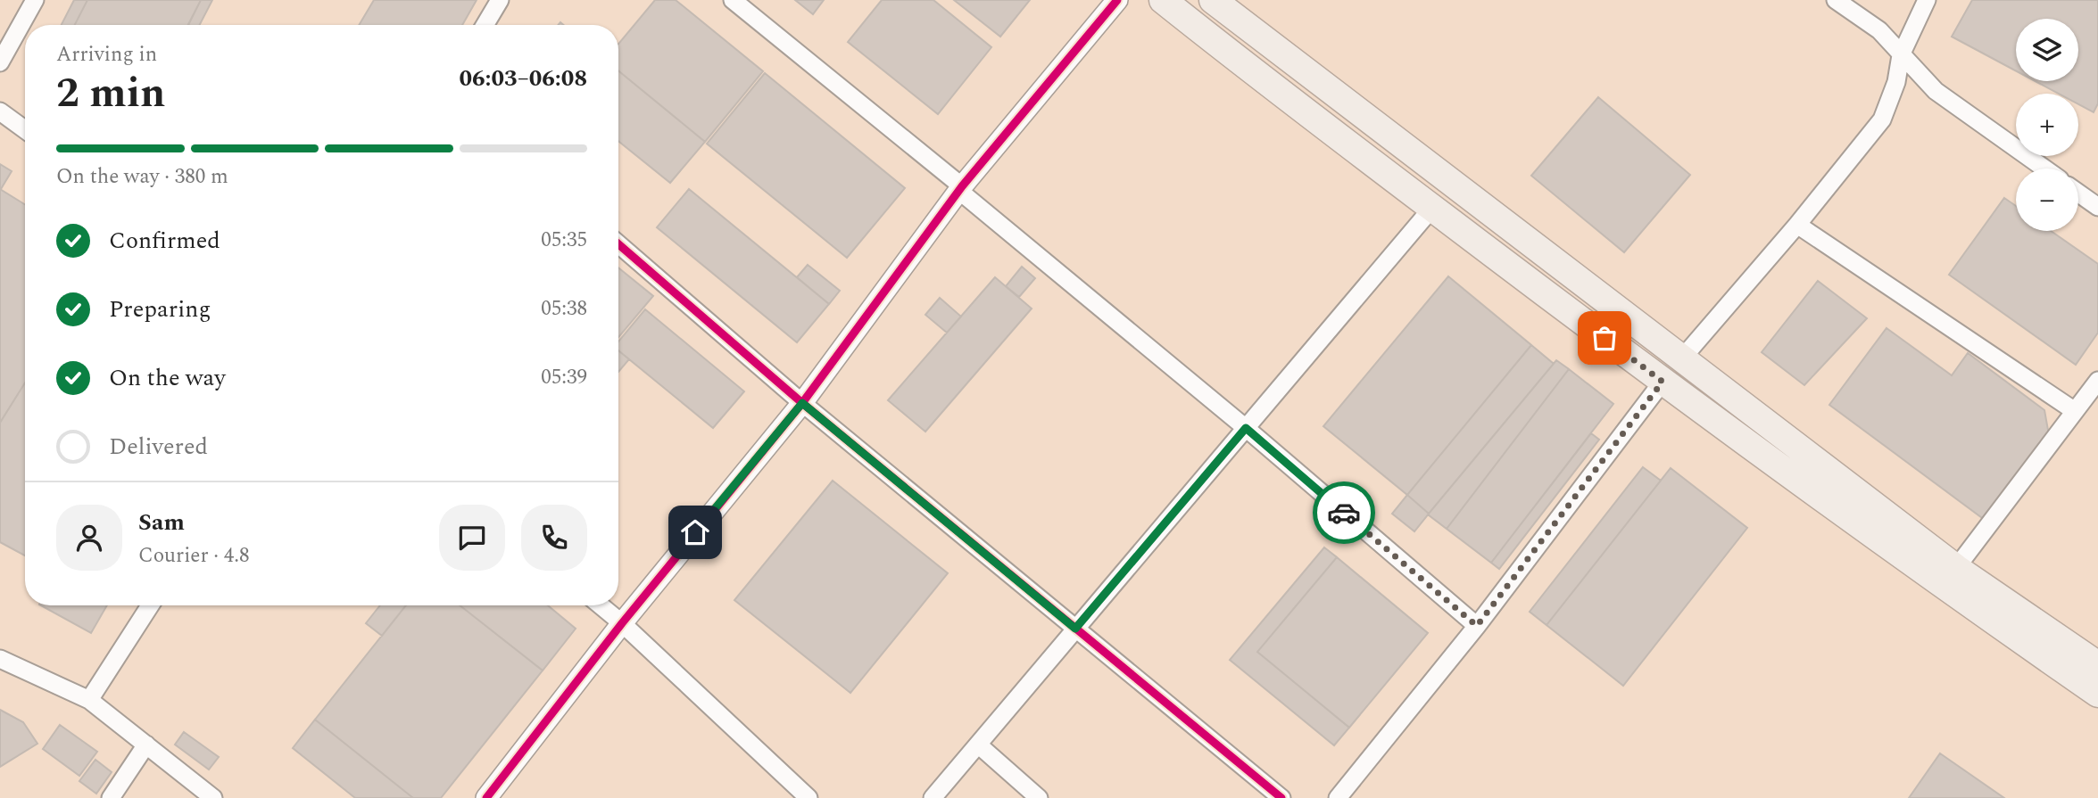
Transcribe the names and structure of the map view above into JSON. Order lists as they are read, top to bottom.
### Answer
{
  "page": {
    "map_buttons": ["+", "−"],
    "heading": ["2 min", "Arriving in", "06:03–06:08"],
    "panel": ["Sam", "Courier · 4.8"],
    "bar": "On the way · 380 m",
    "list": [
      ["Confirmed", "05:35"],
      ["Preparing", "05:38"],
      ["On the way", "05:39"],
      "Delivered"
    ]
  }
}
